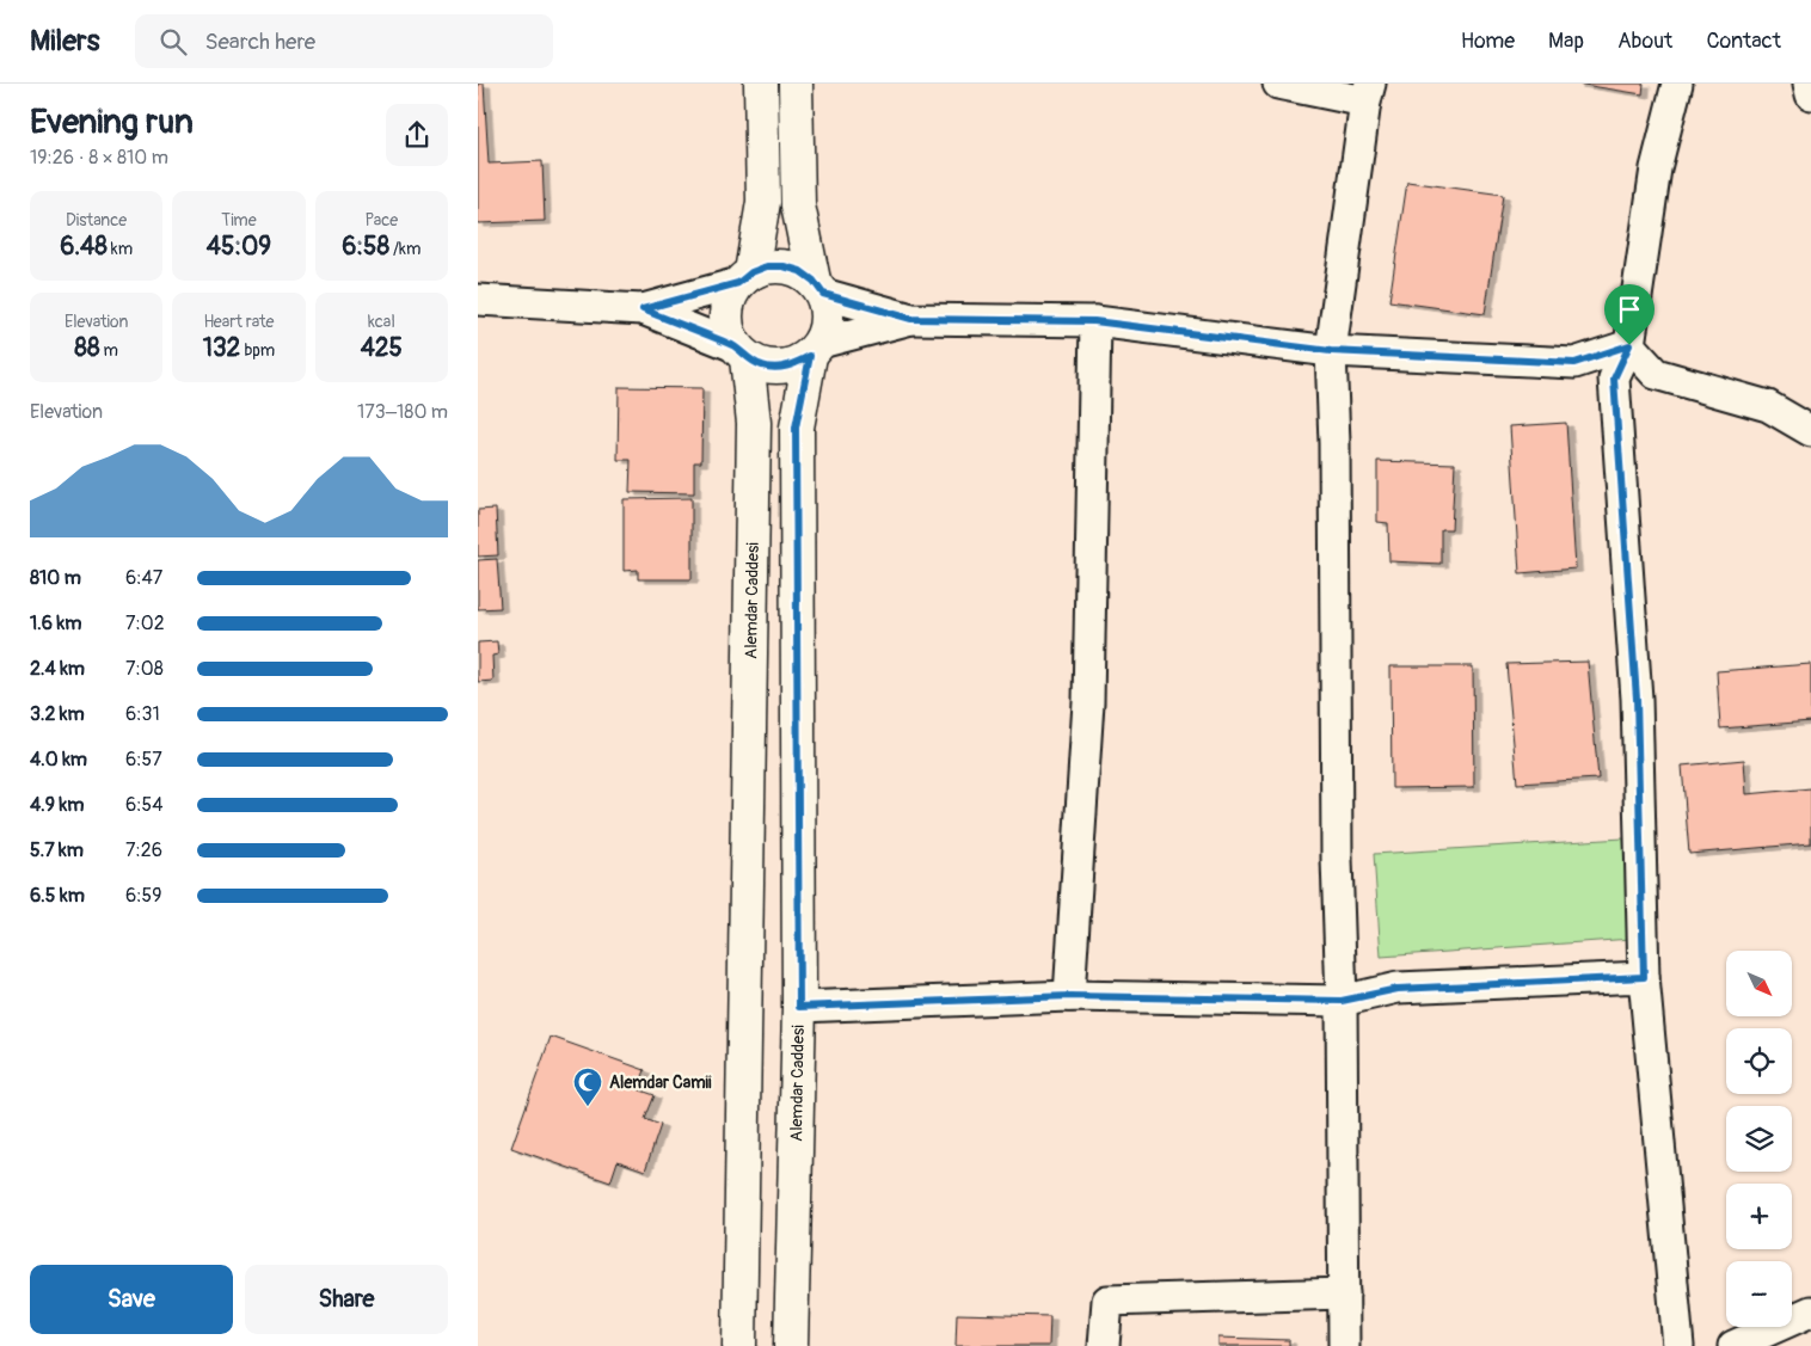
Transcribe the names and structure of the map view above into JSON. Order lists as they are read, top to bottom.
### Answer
{
  "streets": {
    "main road": ["Alemdar Caddesi"]
  },
  "places": {
    "mosque": ["Alemdar Camii"]
  },
  "north": "bottom right",
  "page": {
    "header": "Milers",
    "search": "Search here",
    "nav": [
      "Home",
      "Map",
      "About",
      "Contact"
    ],
    "heading": ["Evening run", "19:26 · 8 × 810 m"],
    "stats": [
      ["Distance", "6.48 km"],
      ["Time", "45:09"],
      ["Pace", "6:58 /km"],
      ["Elevation", "88 m"],
      ["Heart rate", "132 bpm"],
      ["kcal", "425"]
    ],
    "chart": ["Elevation", "173–180 m"],
    "list": [
      {
        "name": "810 m",
        "note": "6:47"
      },
      {
        "name": "1.6 km",
        "note": "7:02"
      },
      {
        "name": "2.4 km",
        "note": "7:08"
      },
      {
        "name": "3.2 km",
        "note": "6:31"
      },
      {
        "name": "4.0 km",
        "note": "6:57"
      },
      {
        "name": "4.9 km",
        "note": "6:54"
      },
      {
        "name": "5.7 km",
        "note": "7:26"
      },
      {
        "name": "6.5 km",
        "note": "6:59"
      }
    ],
    "map_buttons": ["+", "−"],
    "buttons": ["Save", "Share"]
  }
}
